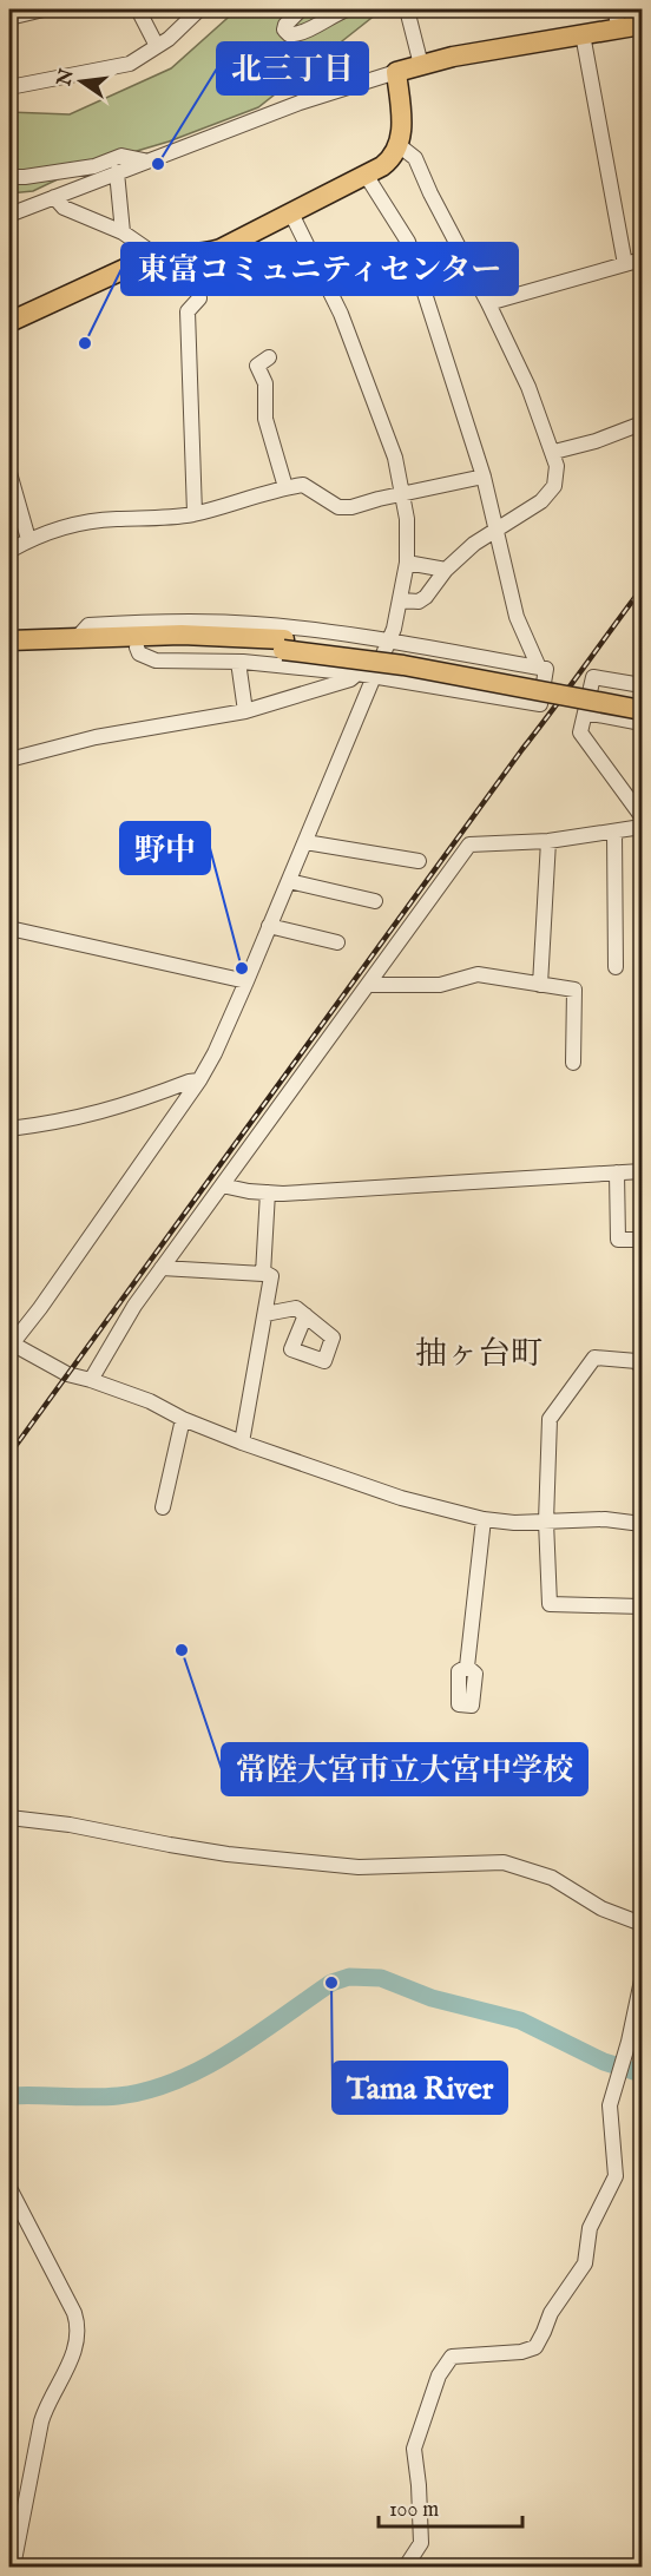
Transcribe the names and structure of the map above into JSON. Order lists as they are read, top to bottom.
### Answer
{
  "districts": ["抽ヶ台町"],
  "places": [
    "北三丁目",
    "東富コミュニティセンター",
    "野中",
    "常陸大宮市立大宮中学校",
    "Tama River"
  ],
  "scale_bar": "100 m",
  "north": "left"
}
